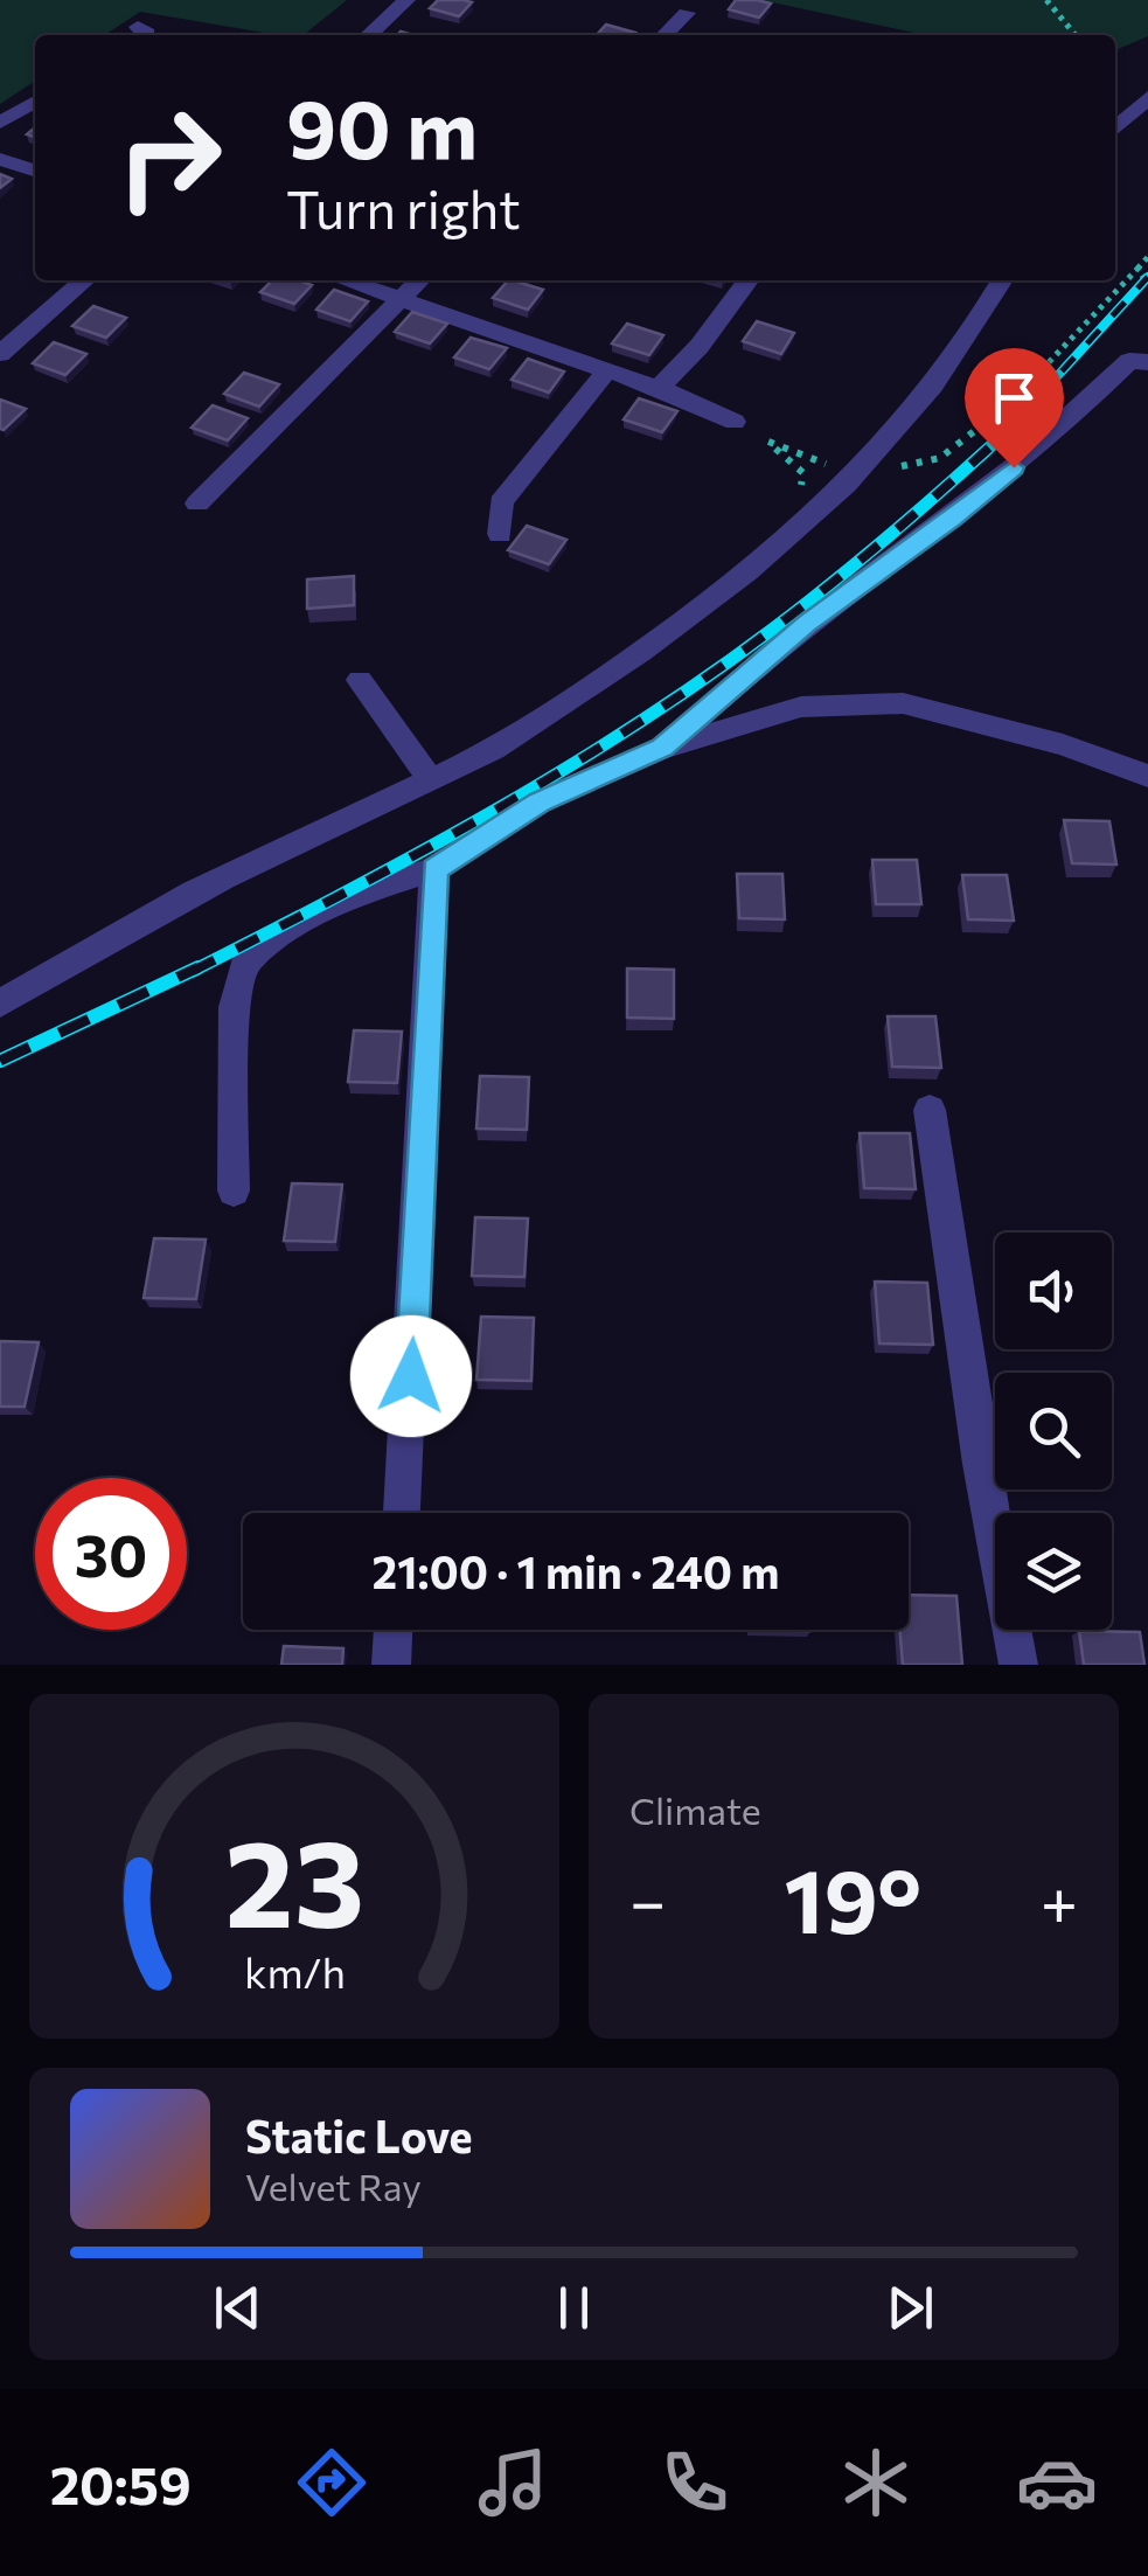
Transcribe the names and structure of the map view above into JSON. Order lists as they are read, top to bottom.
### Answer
{
  "page": {
    "turn": ["90 m", "Turn right"],
    "limit": "30",
    "trip": "21:00 · 1 min · 240 m",
    "tile": "Climate",
    "heat": ["−", "19°", "+"],
    "song": ["Static Love", "Velvet Ray"],
    "tabs": "20:59",
    "gauge": ["23", "km/h"]
  }
}
